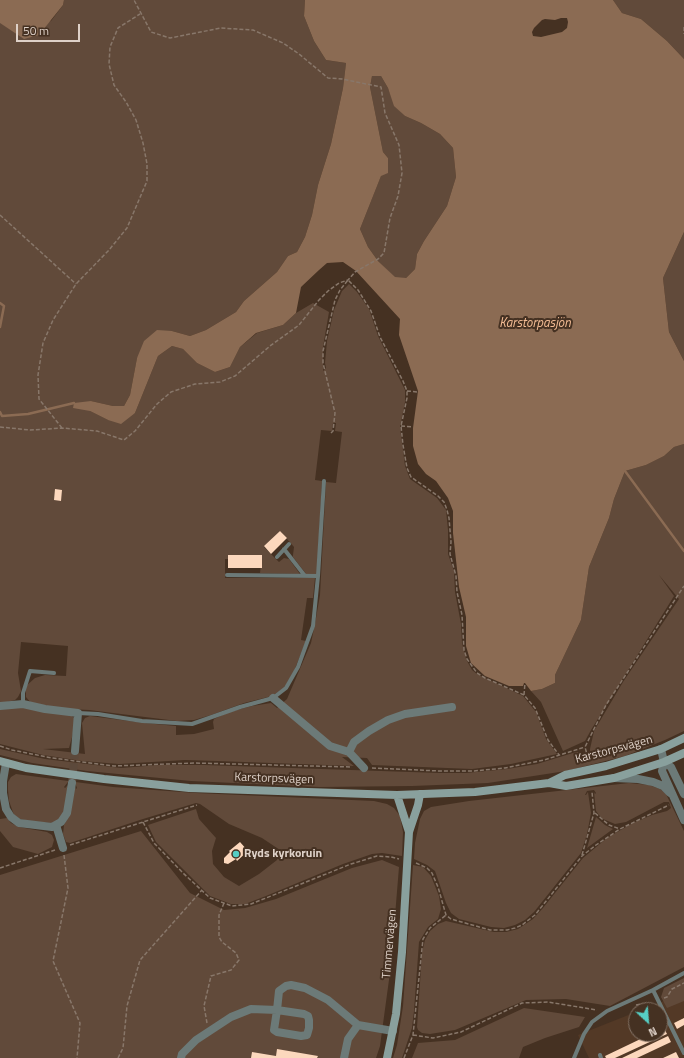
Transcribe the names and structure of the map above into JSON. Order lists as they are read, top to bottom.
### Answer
{
  "streets": {
    "main road": ["Karstorpsvägen", "Timmervägen"]
  },
  "crossings": [
    ["Karstorpsvägen", "Timmervägen"]
  ],
  "water": ["Karstorpasjön"],
  "places": ["Ryds kyrkoruin"],
  "scale_bar": "50 m",
  "north": "bottom right"
}
